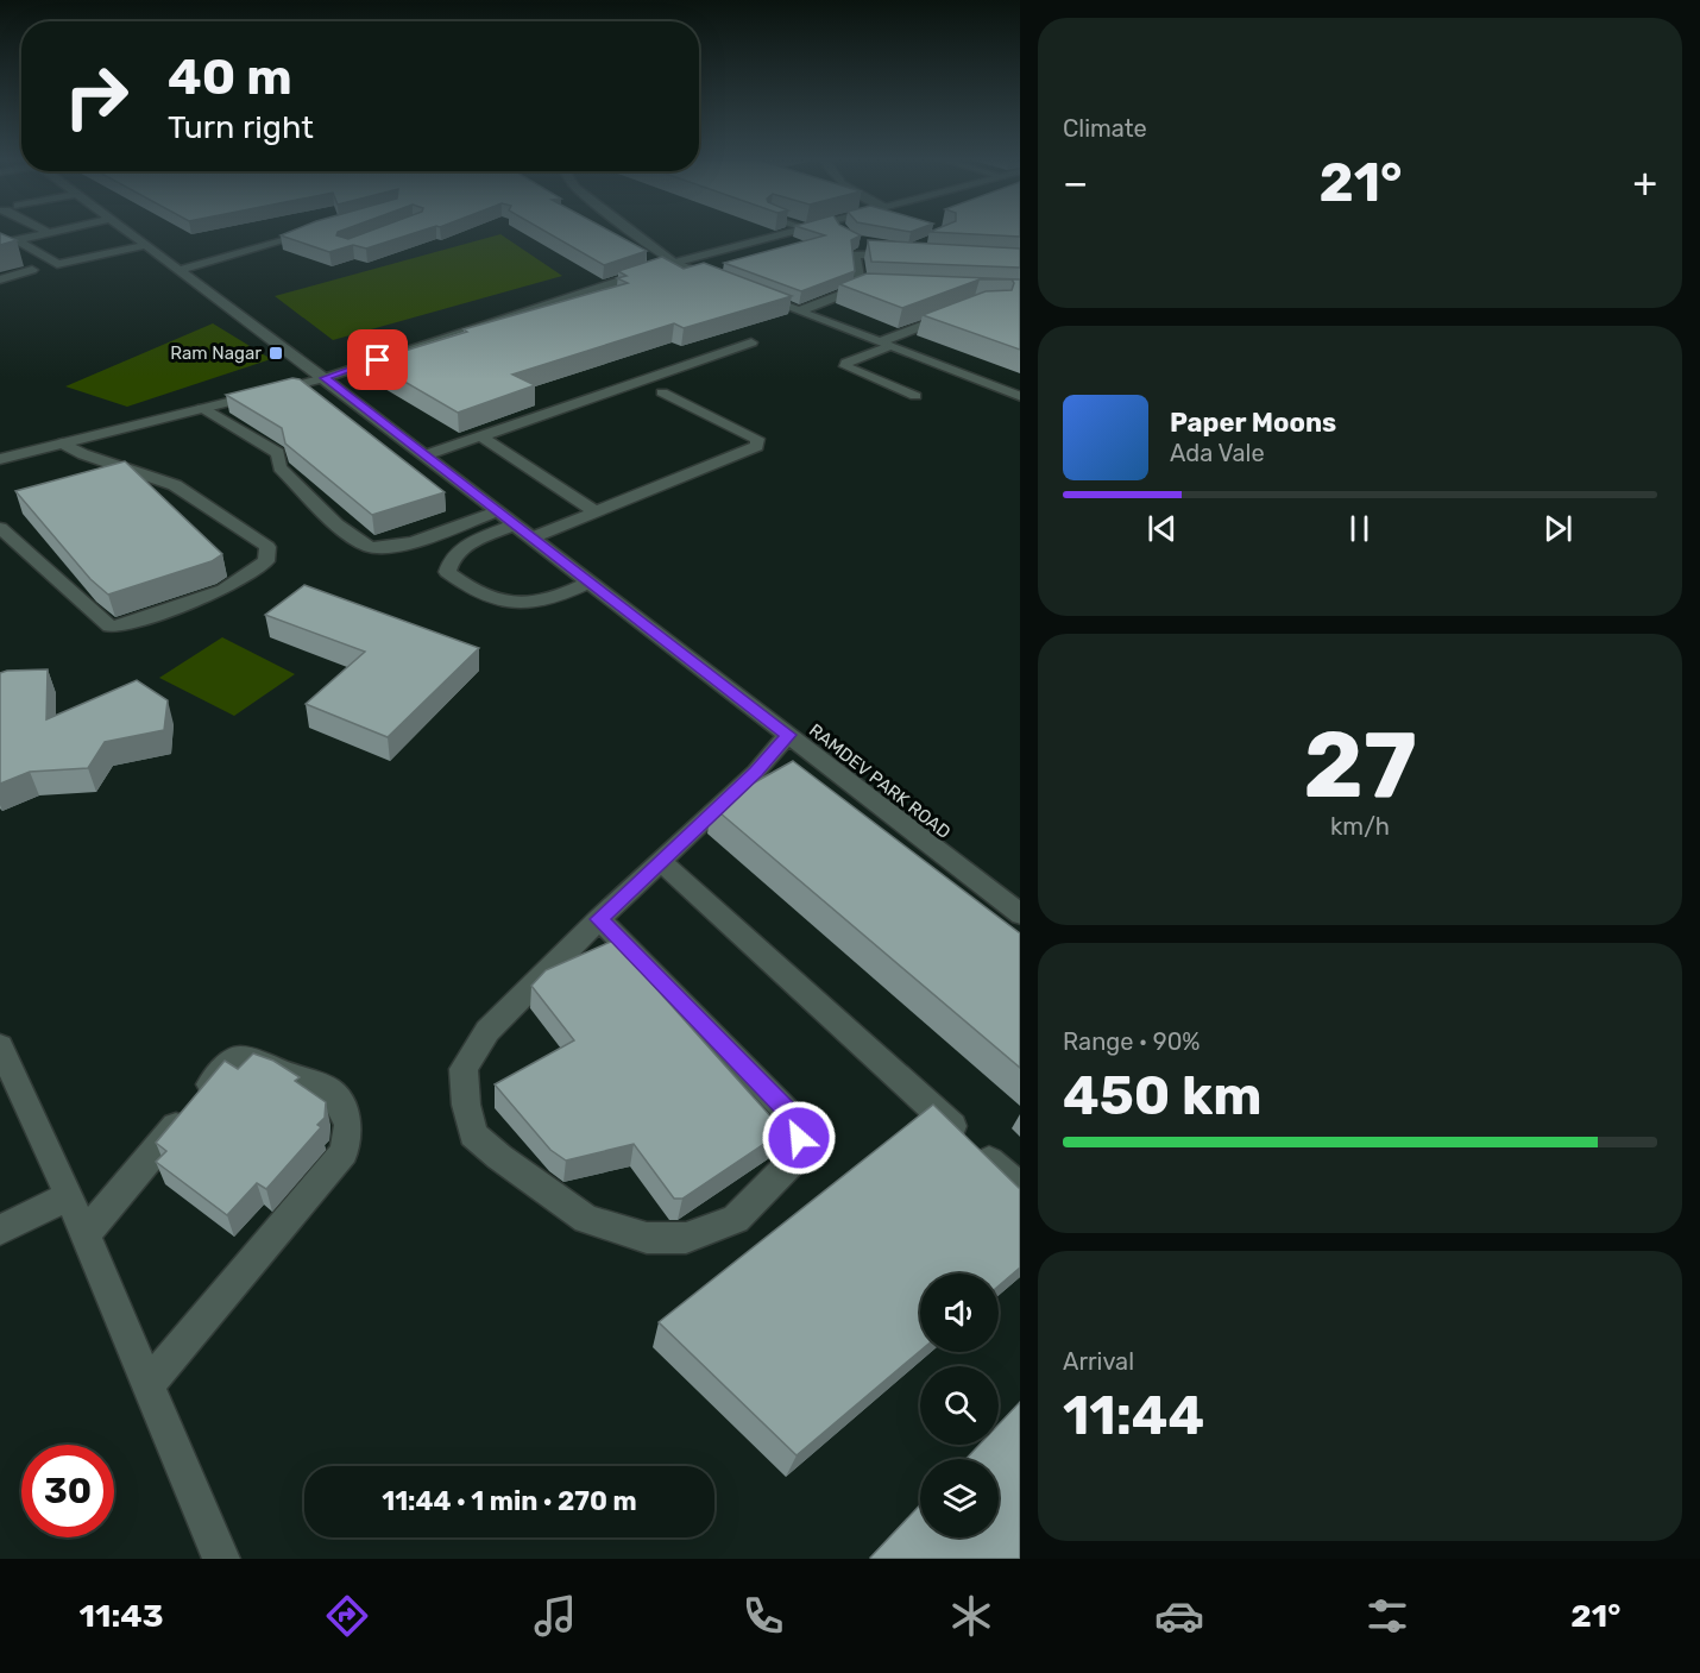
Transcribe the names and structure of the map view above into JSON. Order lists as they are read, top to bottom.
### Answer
{
  "streets": {
    "street": ["RAMDEV PARK ROAD"]
  },
  "places": {
    "transit": ["Ram Nagar"]
  },
  "page": {
    "tile": [
      "Climate",
      ["27", "km/h"],
      ["Range · 90%", "450 km"],
      ["Arrival", "11:44"]
    ],
    "turn": ["40 m", "Turn right"],
    "heat": ["−", "21°", "+"],
    "song": ["Paper Moons", "Ada Vale"],
    "limit": "30",
    "trip": "11:44 · 1 min · 270 m",
    "tabs": ["11:43", "21°"]
  }
}
